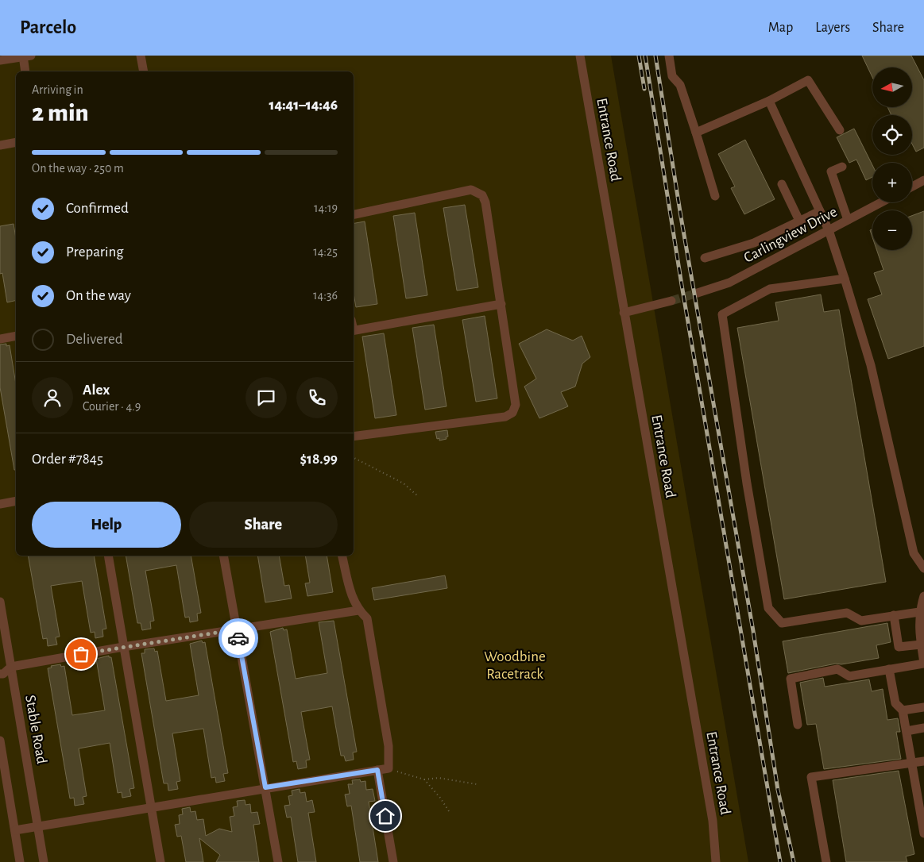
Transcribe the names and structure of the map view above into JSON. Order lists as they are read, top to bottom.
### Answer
{
  "streets": {
    "street": ["Entrance Road", "Carlingview Drive", "Stable Road"]
  },
  "parks": ["Woodbine Racetrack"],
  "north": "left",
  "page": {
    "header": "Parcelo",
    "nav": ["Map", "Layers", "Share"],
    "map_buttons": ["+", "−"],
    "heading": ["2 min", "Arriving in", "14:41–14:46"],
    "panel": [
      "Alex",
      "Courier · 4.9",
      "Order #7845",
      "$18.99"
    ],
    "bar": "On the way · 250 m",
    "list": [
      ["Confirmed", "14:19"],
      ["Preparing", "14:25"],
      ["On the way", "14:36"],
      "Delivered"
    ],
    "buttons": ["Help", "Share"]
  }
}
